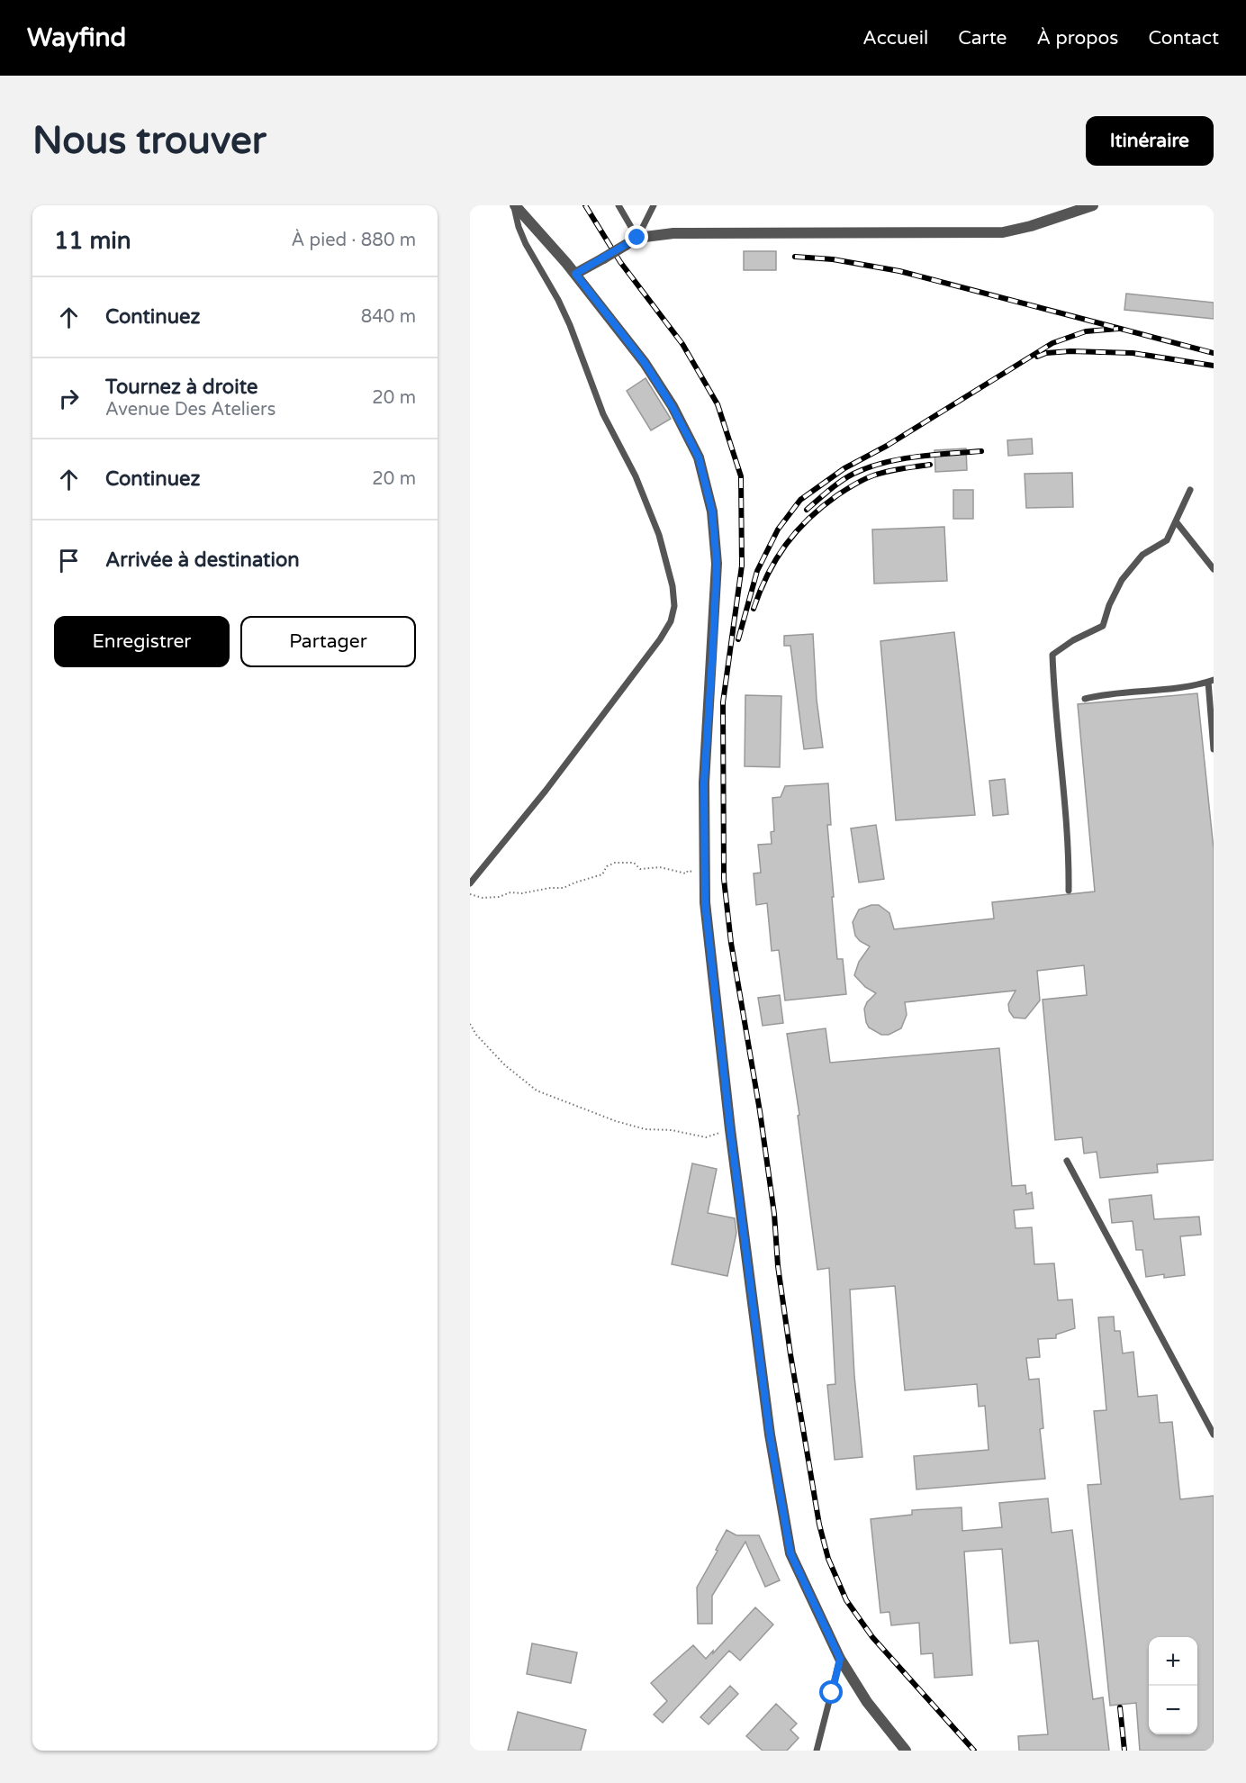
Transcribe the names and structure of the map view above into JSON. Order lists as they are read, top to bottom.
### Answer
{
  "page": {
    "header": "Wayfind",
    "nav": [
      "Accueil",
      "Carte",
      "À propos",
      "Contact"
    ],
    "buttons": [
      "Itinéraire",
      ["Enregistrer", "Partager"]
    ],
    "title": "Nous trouver",
    "heading": ["11 min", "À pied · 880 m"],
    "list": [
      ["Continuez", "840 m"],
      ["Tournez à droite", "Avenue Des Ateliers", "20 m"],
      ["Continuez", "20 m"],
      "Arrivée à destination"
    ],
    "map_buttons": ["+", "−"]
  }
}
